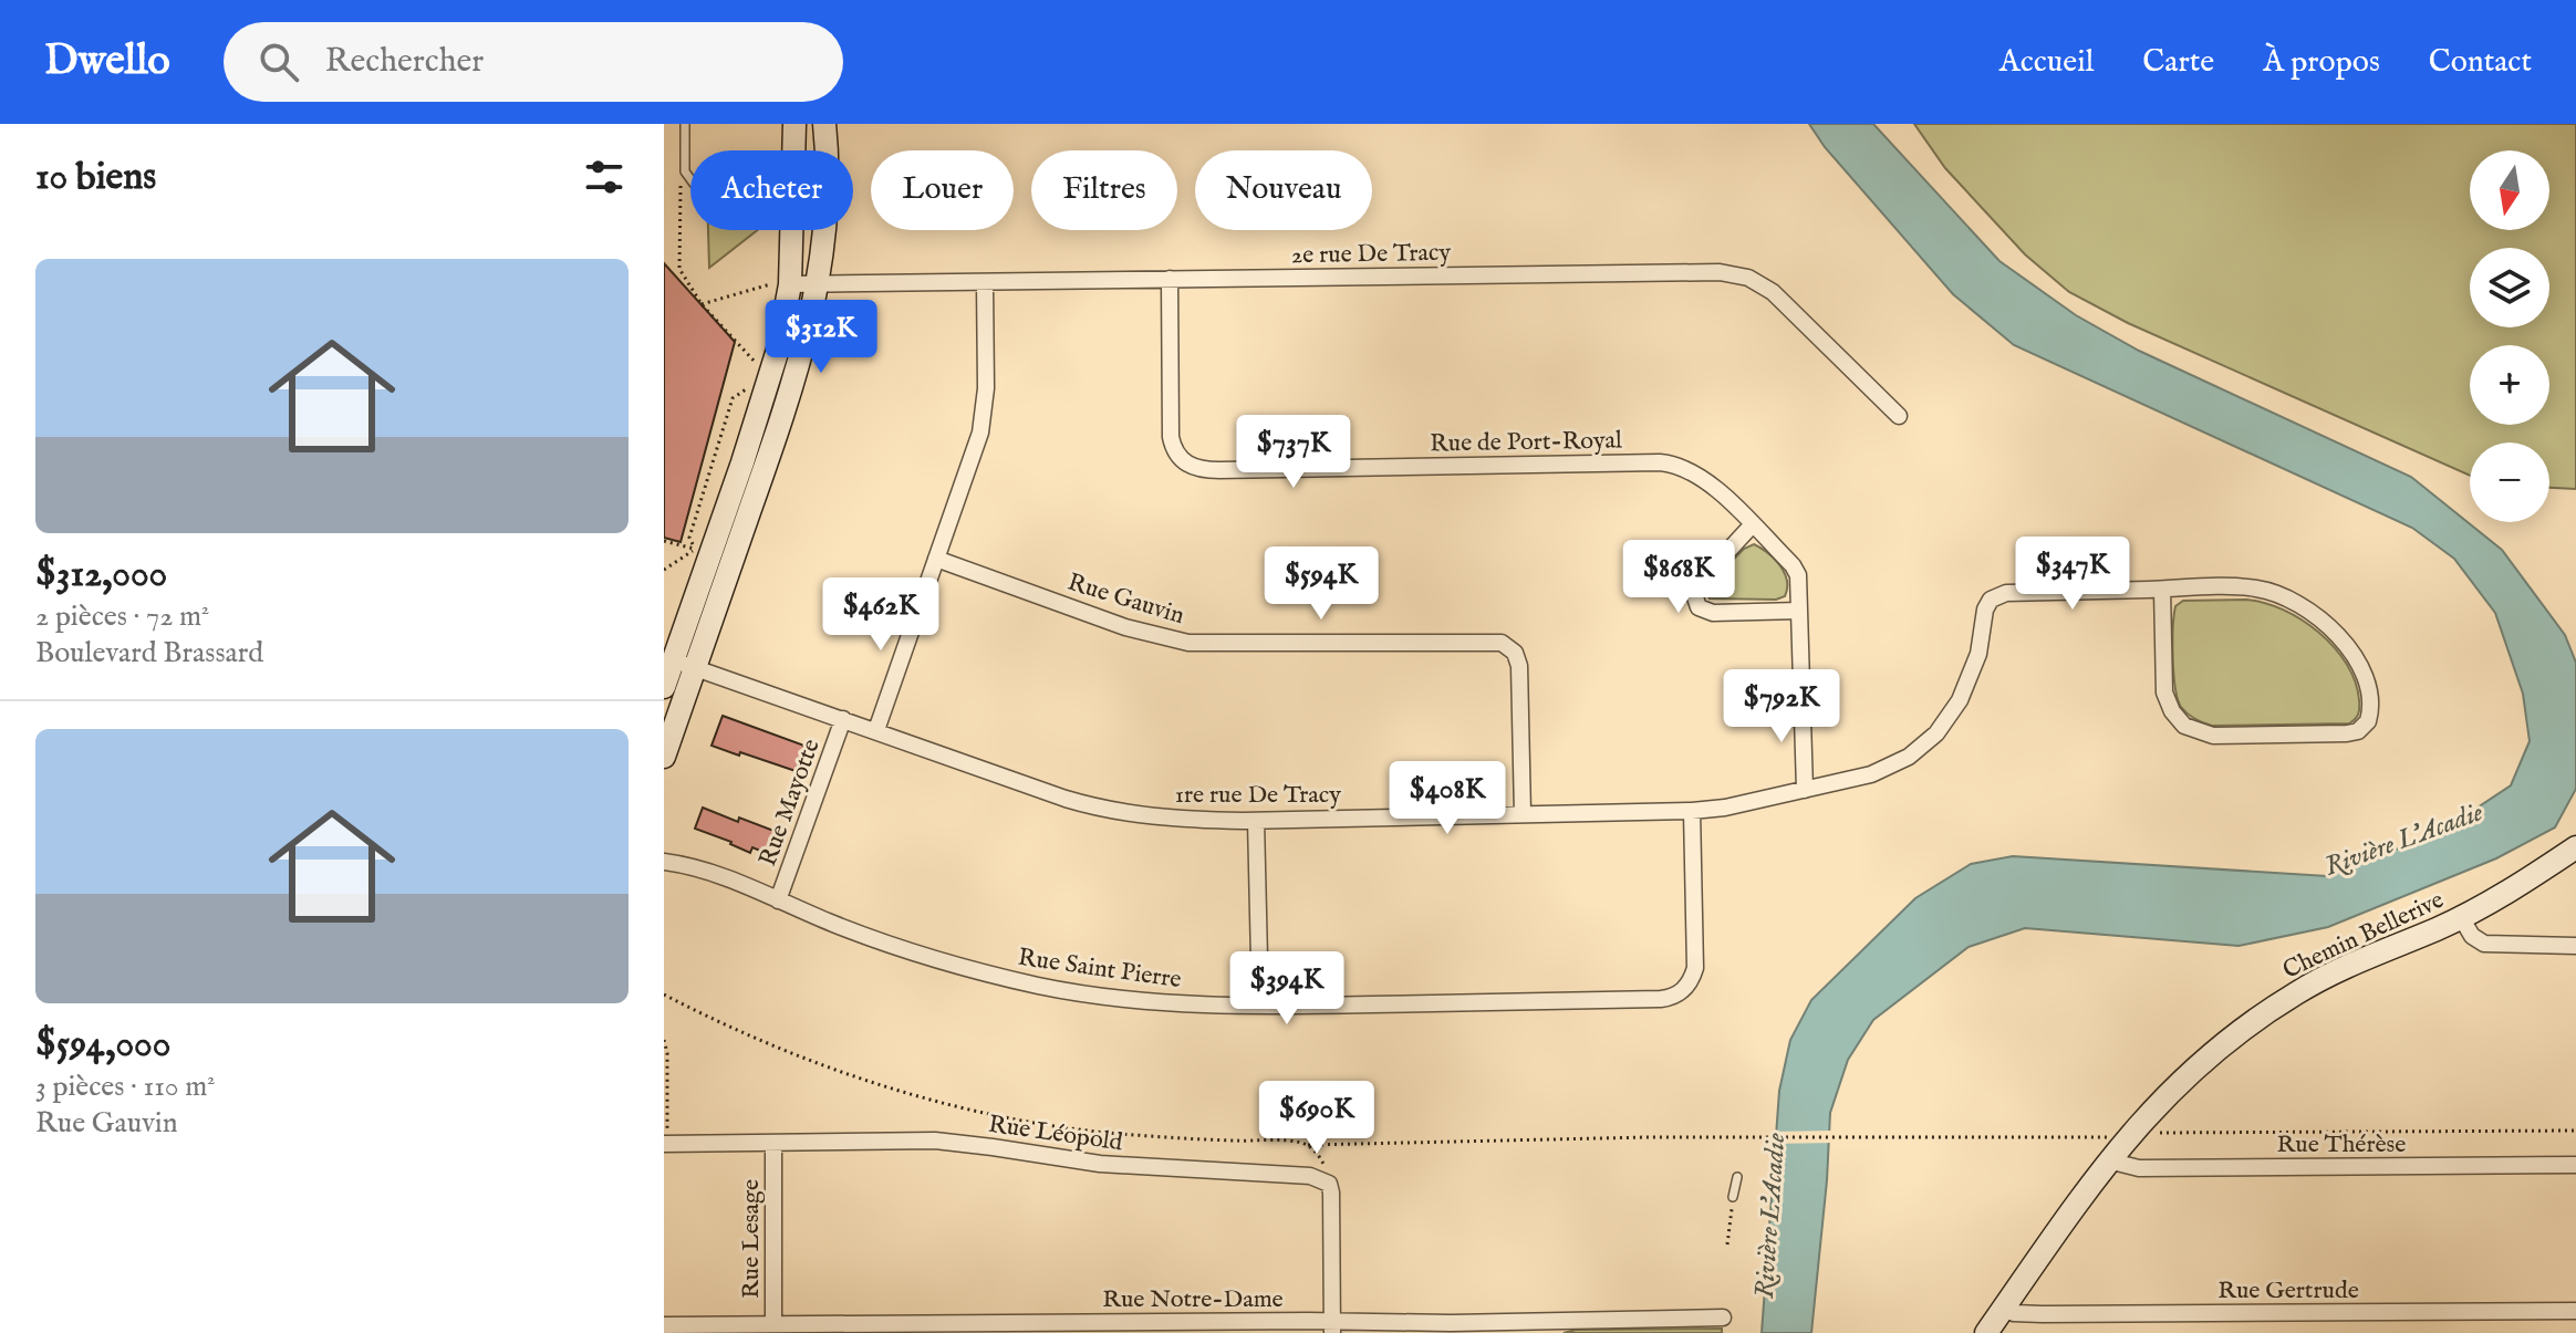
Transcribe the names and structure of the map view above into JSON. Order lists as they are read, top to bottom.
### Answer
{
  "streets": {
    "street": [
      "2e rue De Tracy",
      "Rue de Port-Royal",
      "Rue Gauvin",
      "1re rue De Tracy",
      "Rue Mayotte",
      "Chemin Bellerive",
      "Rue Saint Pierre",
      "Rue Léopold",
      "Rue Thérèse",
      "Rue Lesage",
      "Rue Gertrude",
      "Rue Notre-Dame"
    ]
  },
  "crossings": [
    ["2e rue De Tracy", "Rue de Port-Royal"],
    ["Rue de Port-Royal", "1re rue De Tracy"],
    ["Rue Gauvin", "1re rue De Tracy"],
    ["1re rue De Tracy", "Rue Mayotte"],
    ["1re rue De Tracy", "Rue Saint Pierre"],
    ["Rue Mayotte", "Rue Saint Pierre"],
    ["Chemin Bellerive", "Rue Thérèse"],
    ["Chemin Bellerive", "Rue Gertrude"],
    ["Rue Léopold", "Rue Lesage"],
    ["Rue Léopold", "Rue Notre-Dame"],
    ["Rue Lesage", "Rue Notre-Dame"]
  ],
  "water": ["Rivière L'Acadie"],
  "north": "bottom",
  "page": {
    "header": "Dwello",
    "search": "Rechercher",
    "nav": [
      "Accueil",
      "Carte",
      "À propos",
      "Contact"
    ],
    "heading": "10 biens",
    "map_buttons": ["+", "−"],
    "chip": [
      "Acheter",
      "Louer",
      "Filtres",
      "Nouveau"
    ],
    "list": [
      {
        "name": "$312,000",
        "note": "2 pièces · 72 m² · Boulevard Brassard"
      },
      {
        "name": "$594,000",
        "note": "3 pièces · 110 m² · Rue Gauvin"
      }
    ],
    "price": [
      "$312K",
      "$737K",
      "$347K",
      "$868K",
      "$594K",
      "$462K",
      "$792K",
      "$408K",
      "$394K",
      "$690K"
    ]
  }
}
